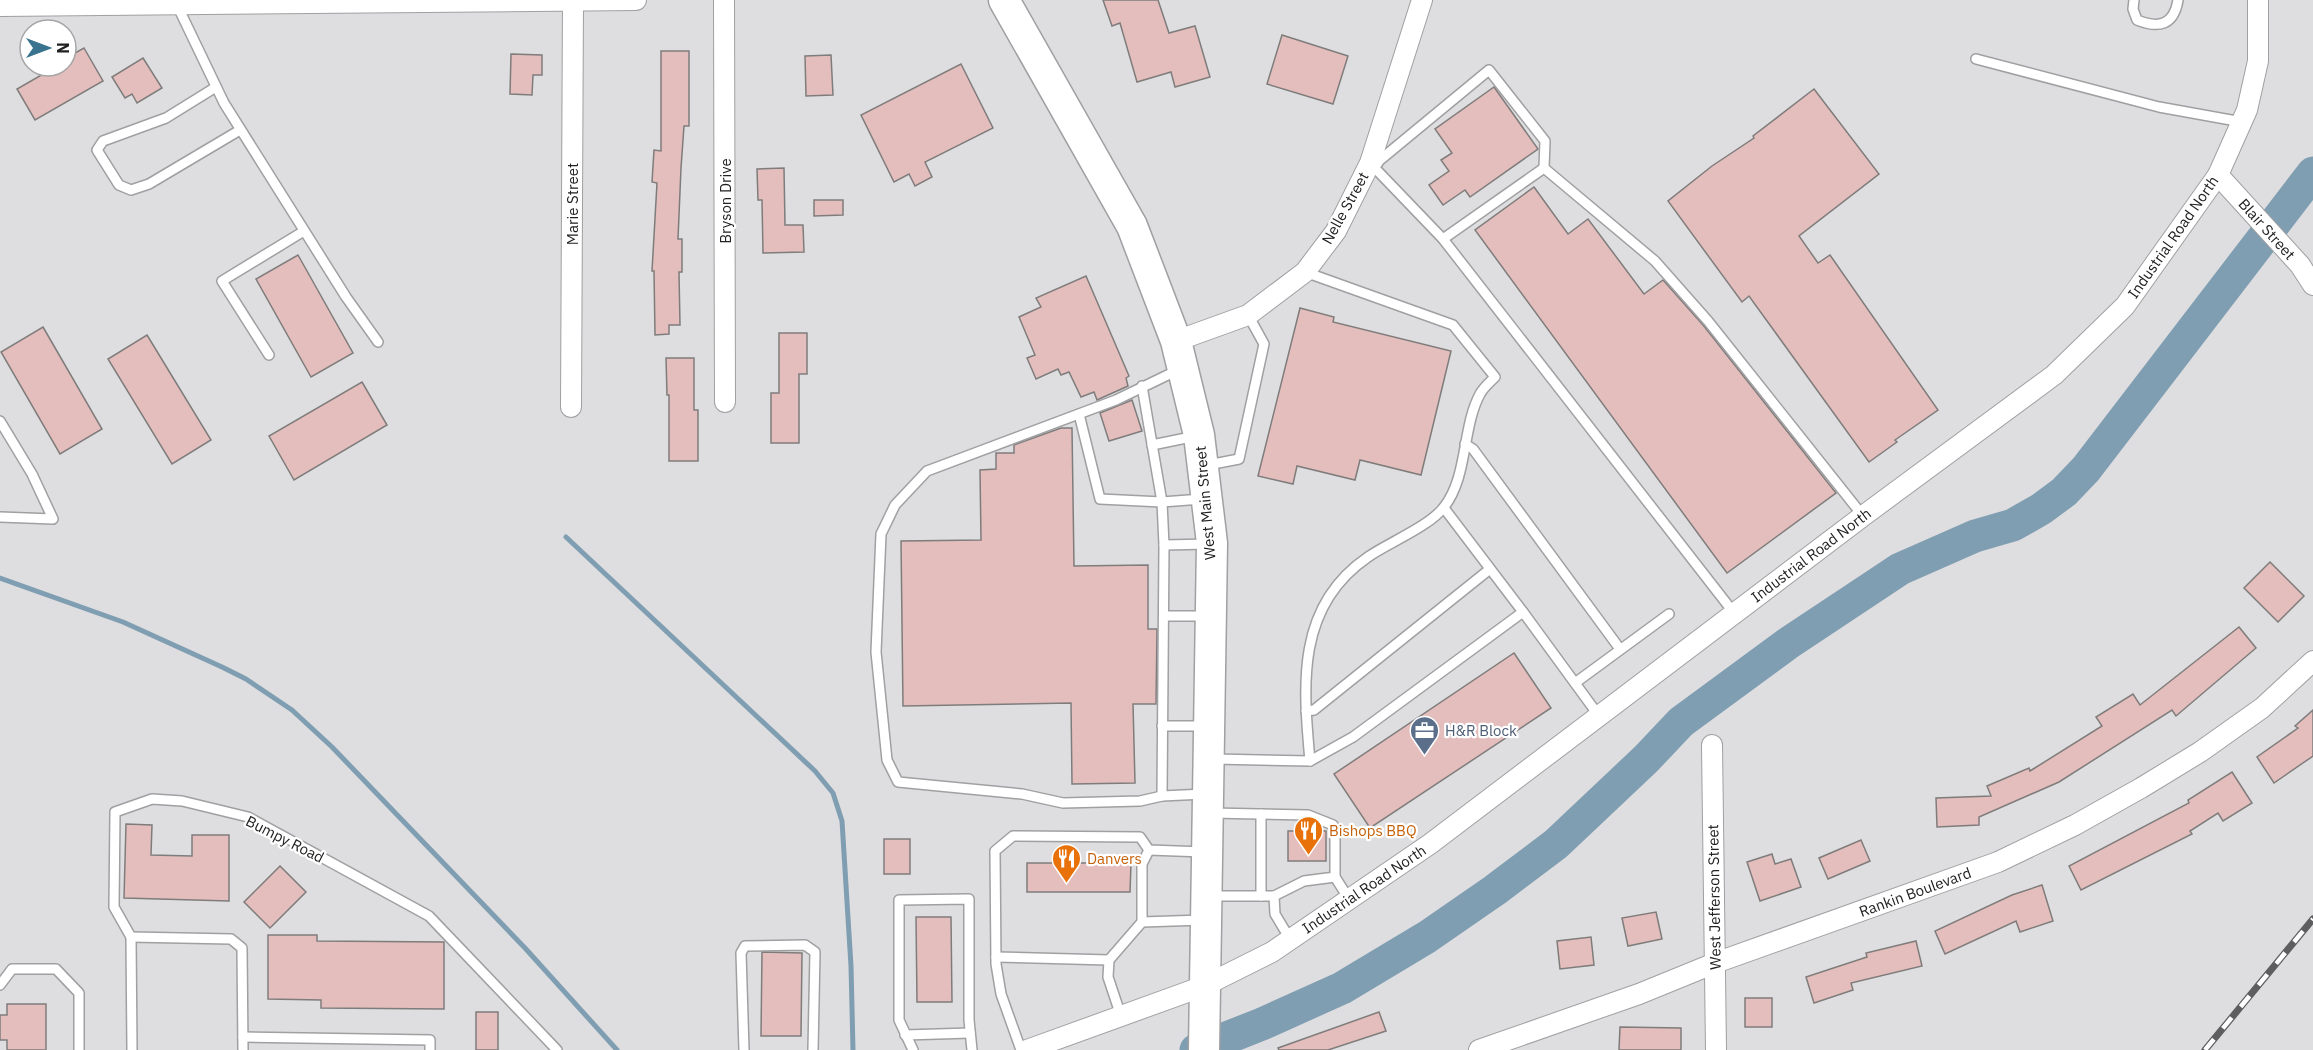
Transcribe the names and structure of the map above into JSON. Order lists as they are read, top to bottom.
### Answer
{
  "streets": {
    "main road": ["West Main Street"],
    "street": [
      "Bryson Drive",
      "Marie Street",
      "Nelle Street",
      "Blair Street",
      "Industrial Road North",
      "Rankin Boulevard",
      "West Jefferson Street"
    ],
    "lane": ["Bumpy Road"]
  },
  "crossings": [
    ["Nelle Street", "West Main Street"],
    ["Blair Street", "Industrial Road North"],
    ["Industrial Road North", "West Main Street"],
    ["Rankin Boulevard", "West Jefferson Street"]
  ],
  "places": {
    "office": ["H&R Block"],
    "restaurant": ["Bishops BBQ", "Danvers"]
  },
  "north": "right"
}
